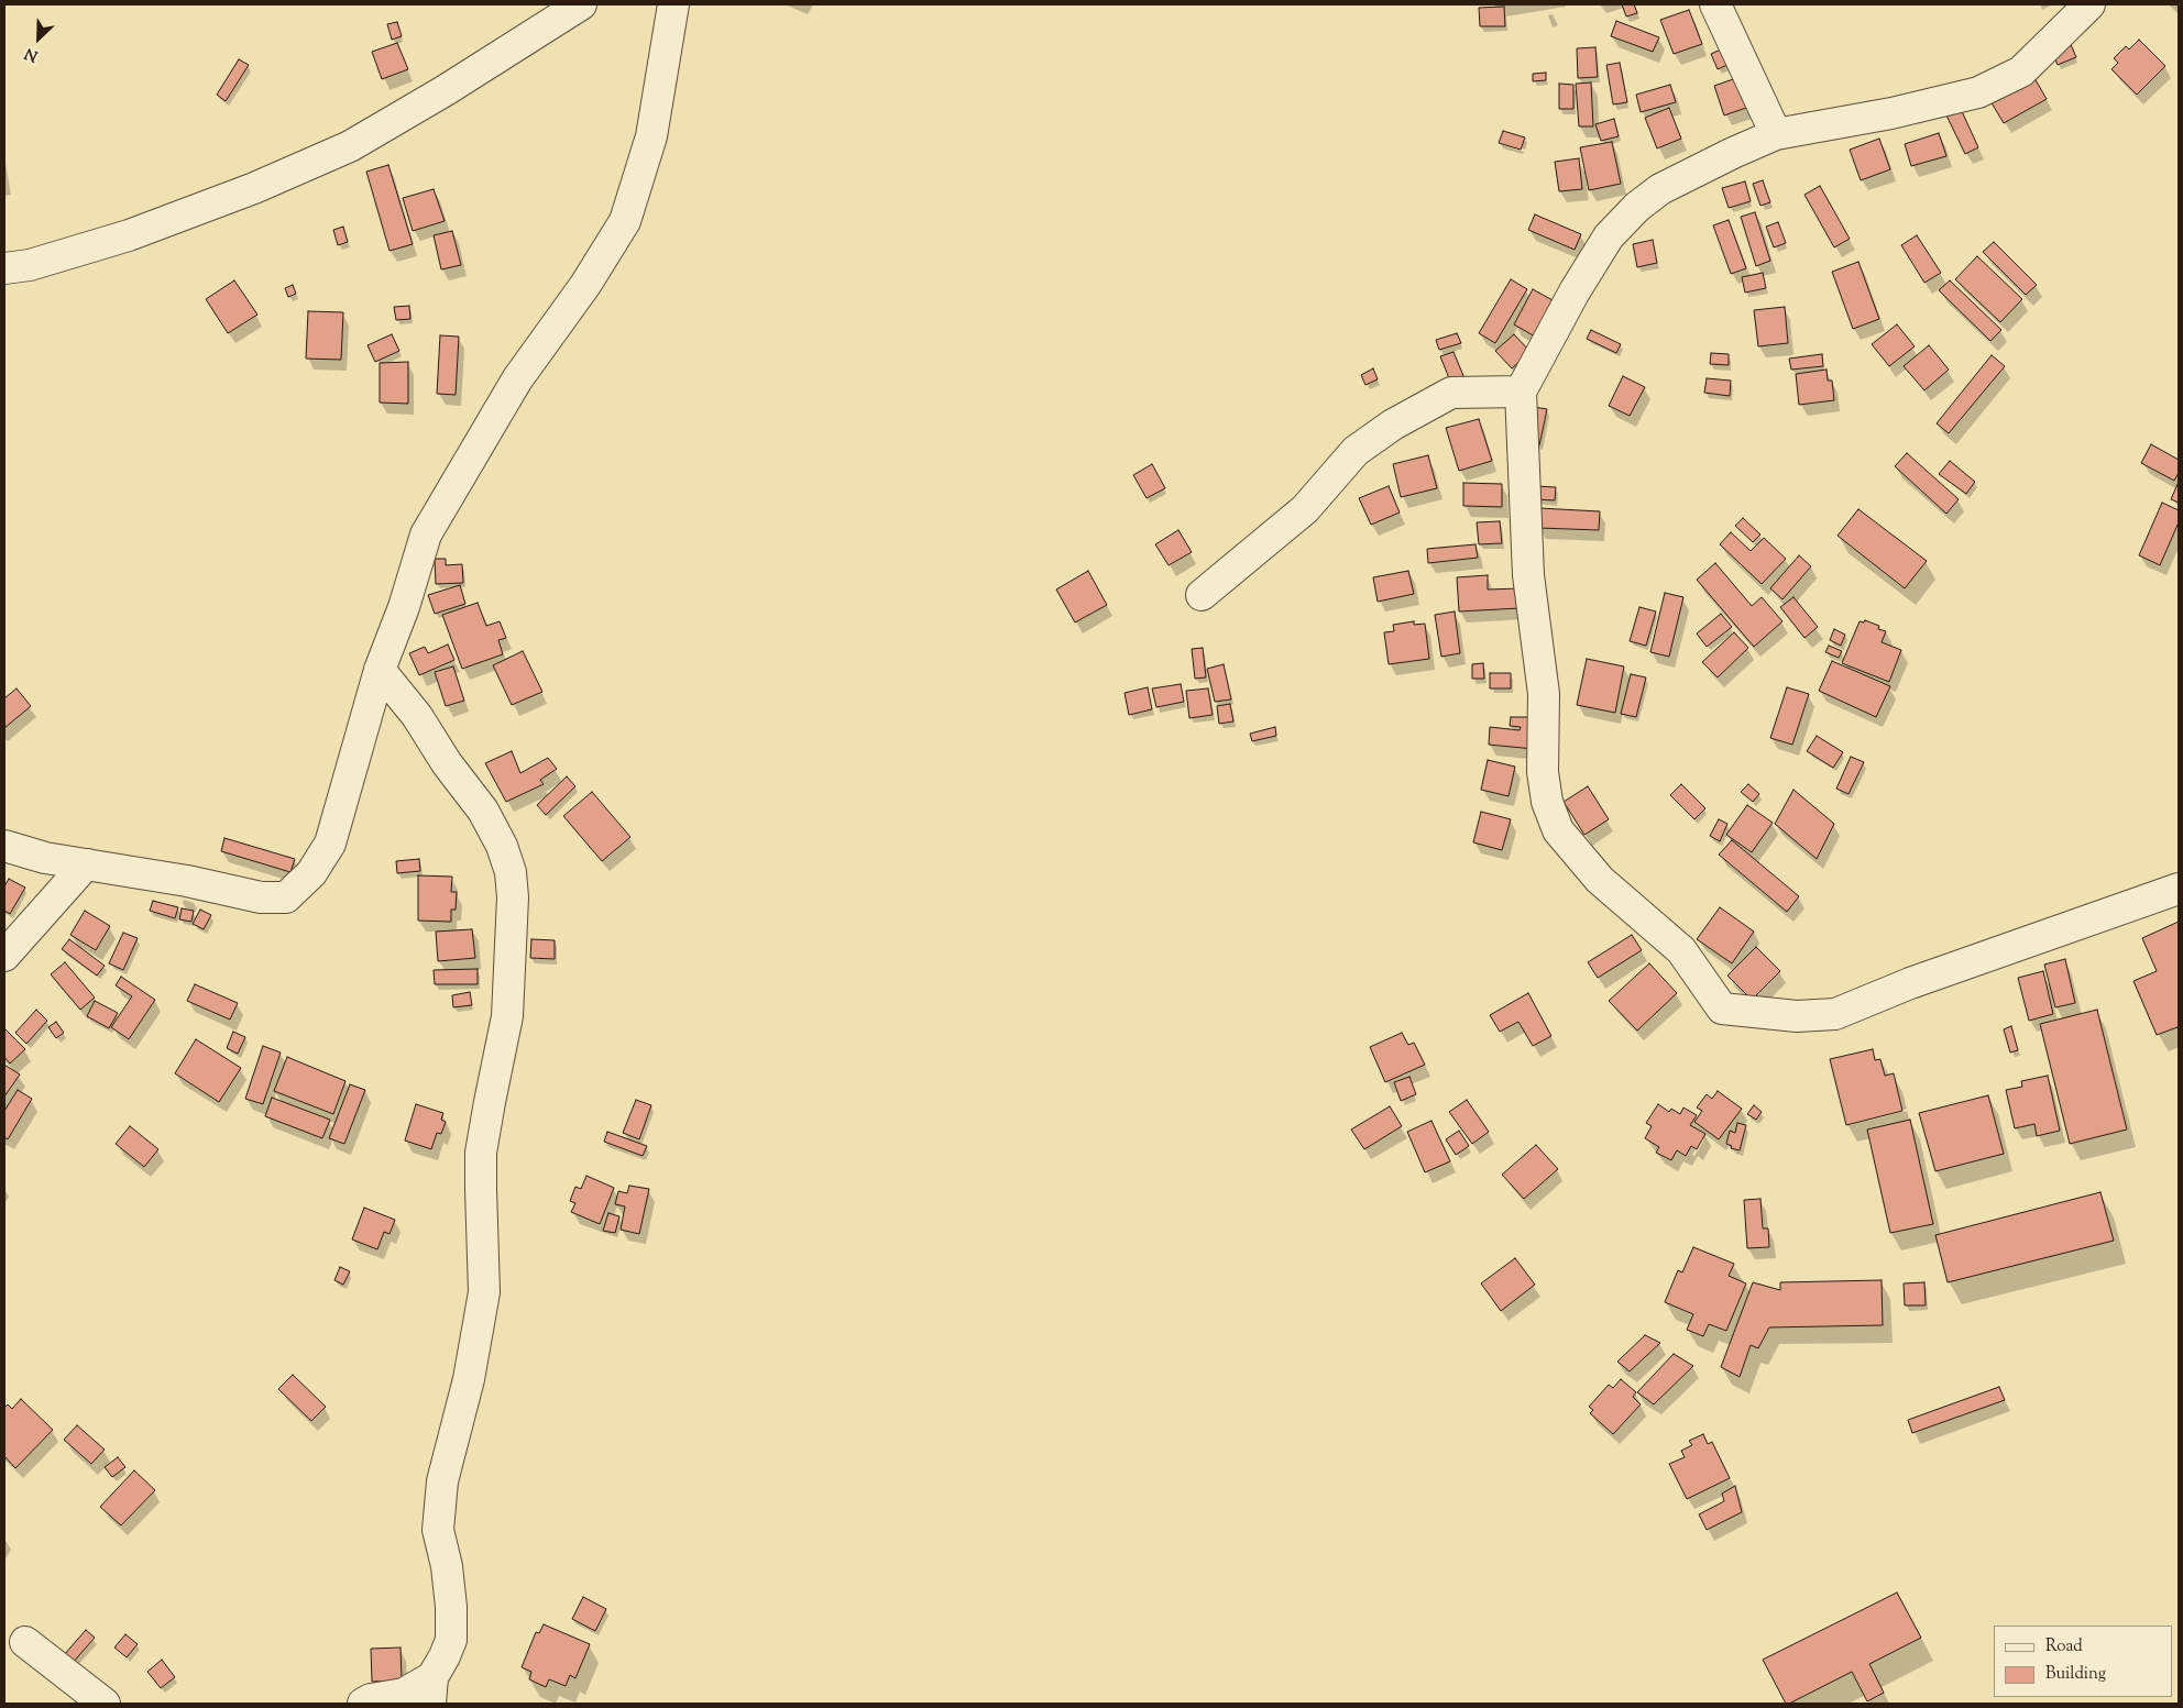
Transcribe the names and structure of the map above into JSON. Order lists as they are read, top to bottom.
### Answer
{
  "legend": ["Road", "Building"],
  "north": "bottom left"
}
